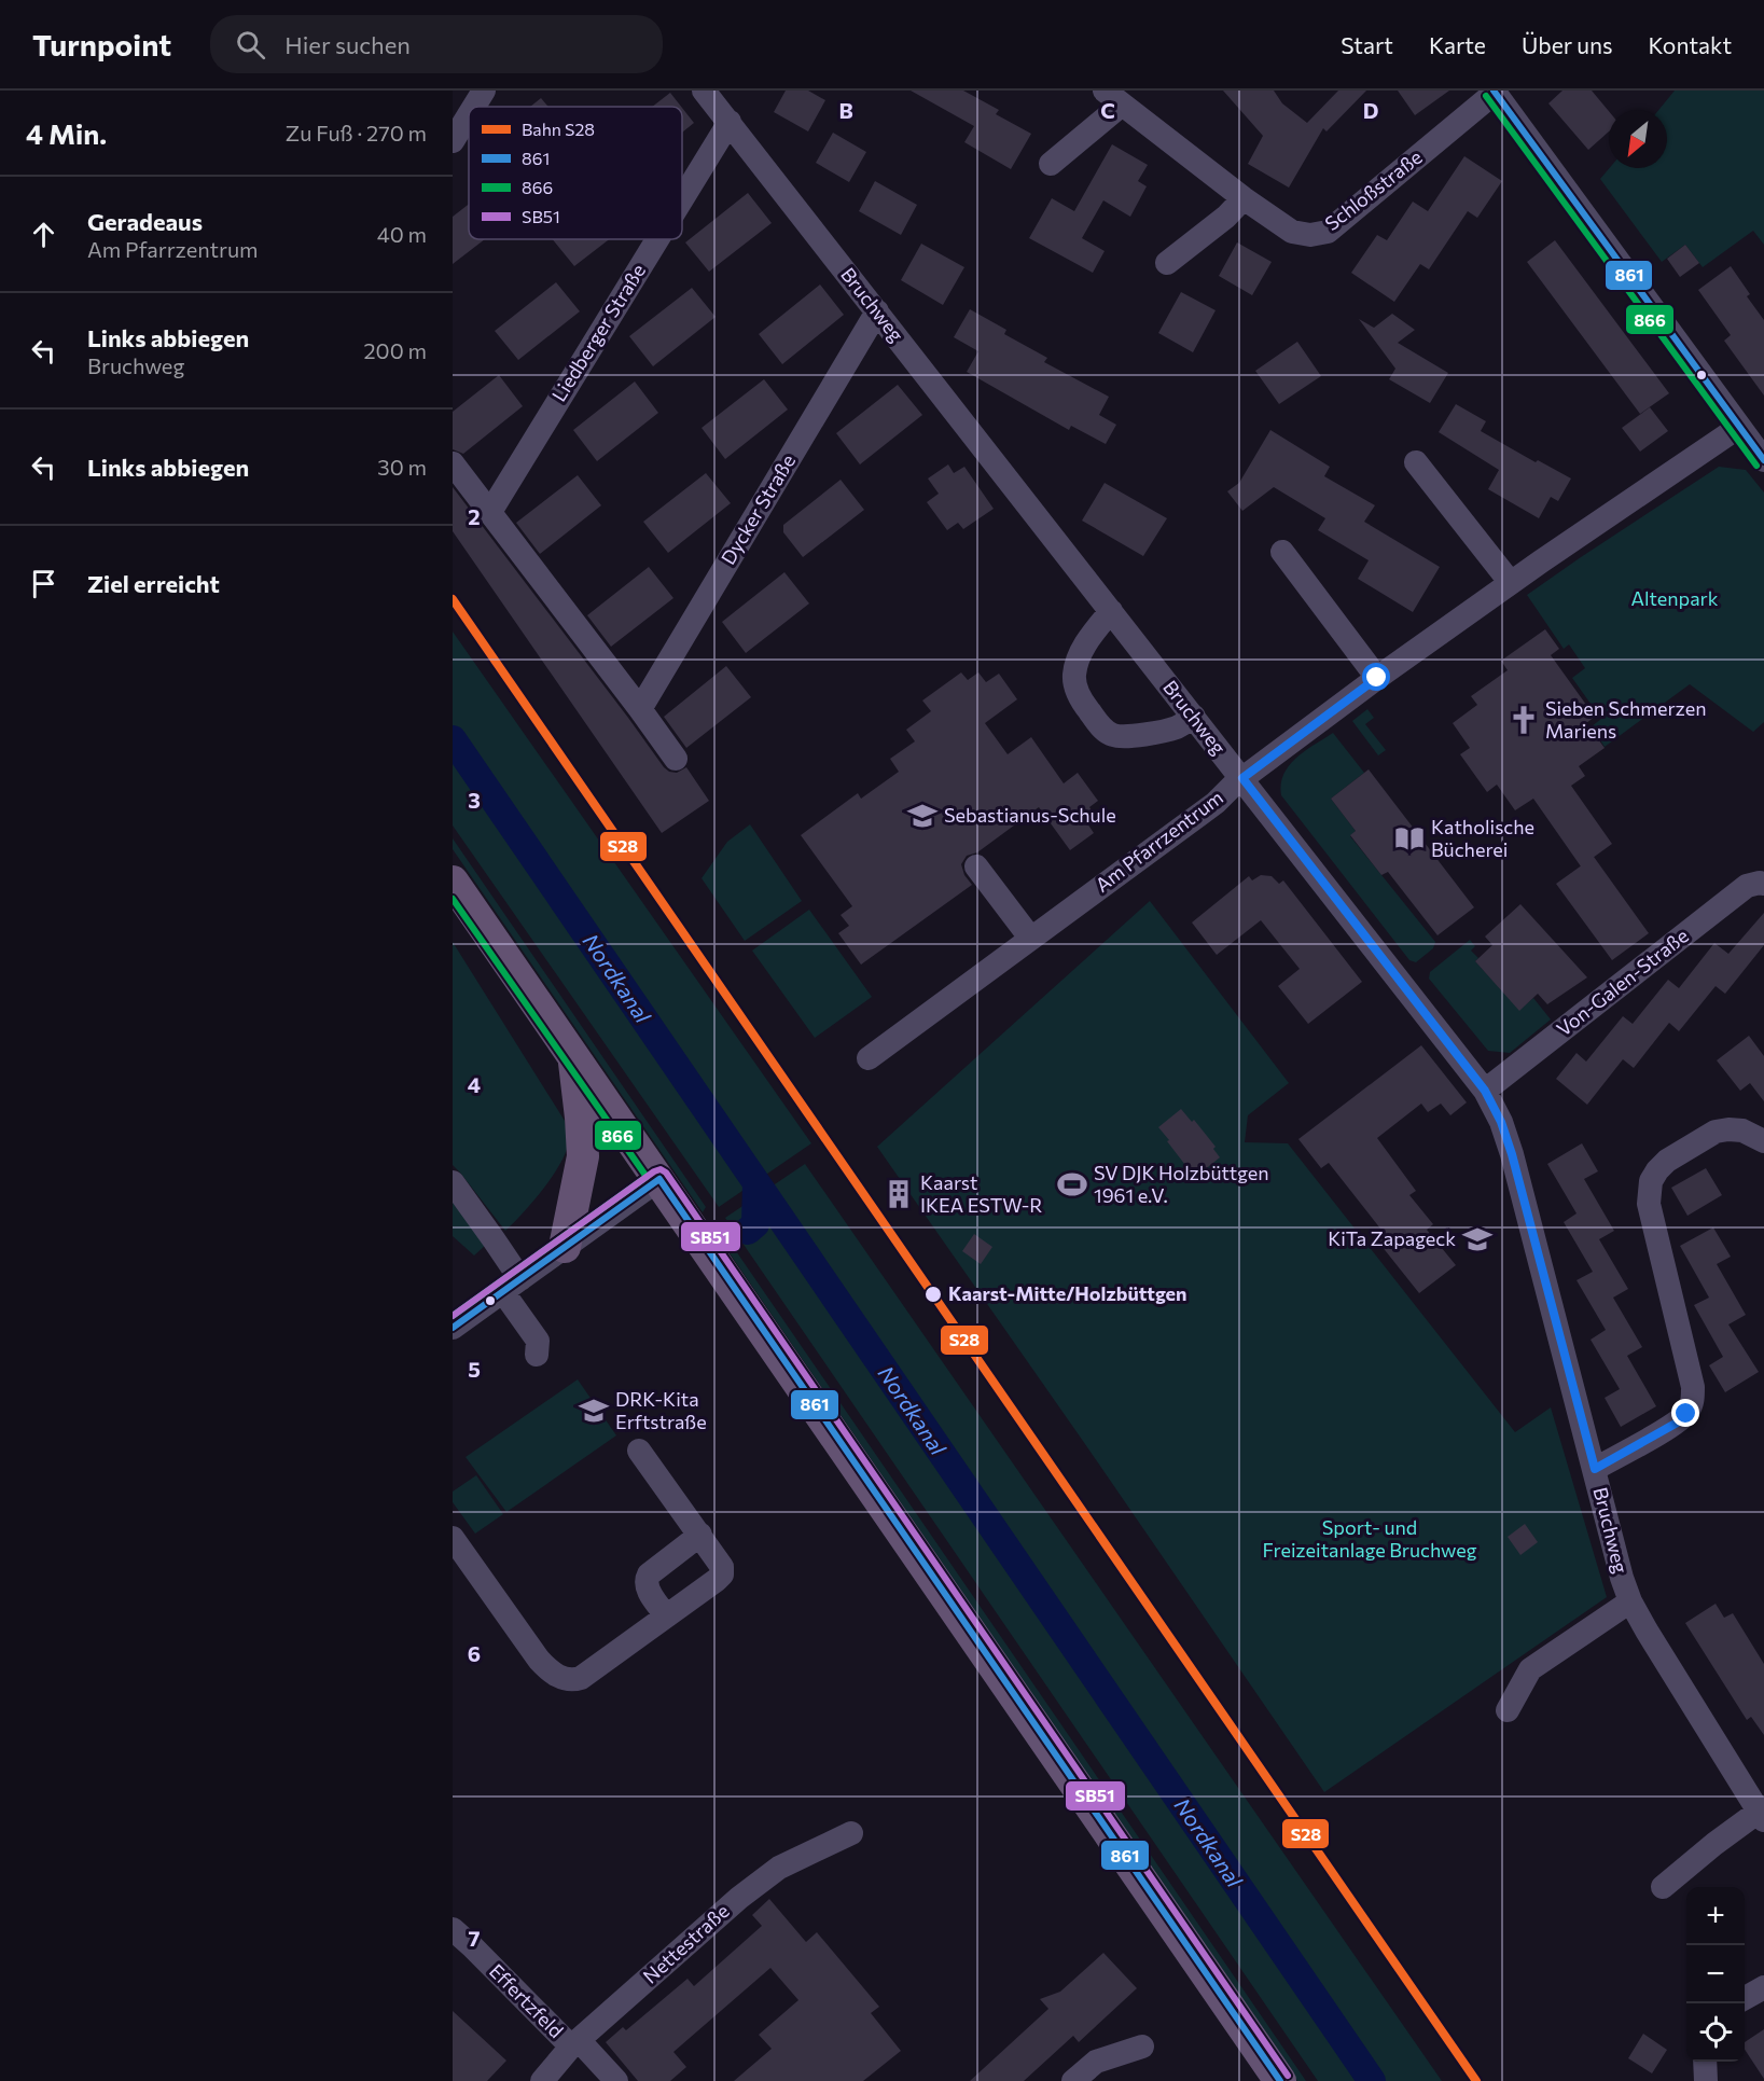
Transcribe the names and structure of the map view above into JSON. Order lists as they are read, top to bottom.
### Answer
{
  "streets": {
    "street": [
      "Schloßstraße",
      "Bruchweg",
      "Liedberger Straße",
      "Dycker Straße",
      "Am Pfarrzentrum",
      "Von-Galen-Straße",
      "Nettestraße",
      "Effertzfeld"
    ]
  },
  "crossings": [
    ["Bruchweg", "Liedberger Straße"],
    ["Bruchweg", "Dycker Straße"],
    ["Bruchweg", "Am Pfarrzentrum"],
    ["Bruchweg", "Von-Galen-Straße"],
    ["Nettestraße", "Effertzfeld"]
  ],
  "water": ["Nordkanal"],
  "parks": ["Altenpark", "Sport- und Freizeitanlage Bruchweg"],
  "places": {
    "church": ["Sieben Schmerzen Mariens"],
    "school or university": ["Sebastianus-Schule", "KiTa Zapageck", "DRK-Kita Erftstraße"],
    "library": ["Katholische Bücherei"],
    "sports": ["SV DJK Holzbüttgen 1961 e.V."],
    "building": ["Kaarst IKEA ESTW-R"],
    "other": ["Kaarst-Mitte/Holzbüttgen"]
  },
  "lines": [
    "transit line 861",
    "transit line 866",
    "rail line S28",
    "transit line SB51"
  ],
  "legend": [
    "Bahn S28",
    "861",
    "866",
    "SB51"
  ],
  "north": "bottom left",
  "page": {
    "header": "Turnpoint",
    "search": "Hier suchen",
    "nav": [
      "Start",
      "Karte",
      "Über uns",
      "Kontakt"
    ],
    "heading": ["4 Min.", "Zu Fuß · 270 m"],
    "list": [
      ["Geradeaus", "Am Pfarrzentrum", "40 m"],
      ["Links abbiegen", "Bruchweg", "200 m"],
      ["Links abbiegen", "30 m"],
      "Ziel erreicht"
    ],
    "map_buttons": ["+", "−"]
  },
  "grid": {
    "columns": ["B", "C", "D"],
    "rows": [
      "2",
      "3",
      "4",
      "5",
      "6",
      "7"
    ]
  }
}
